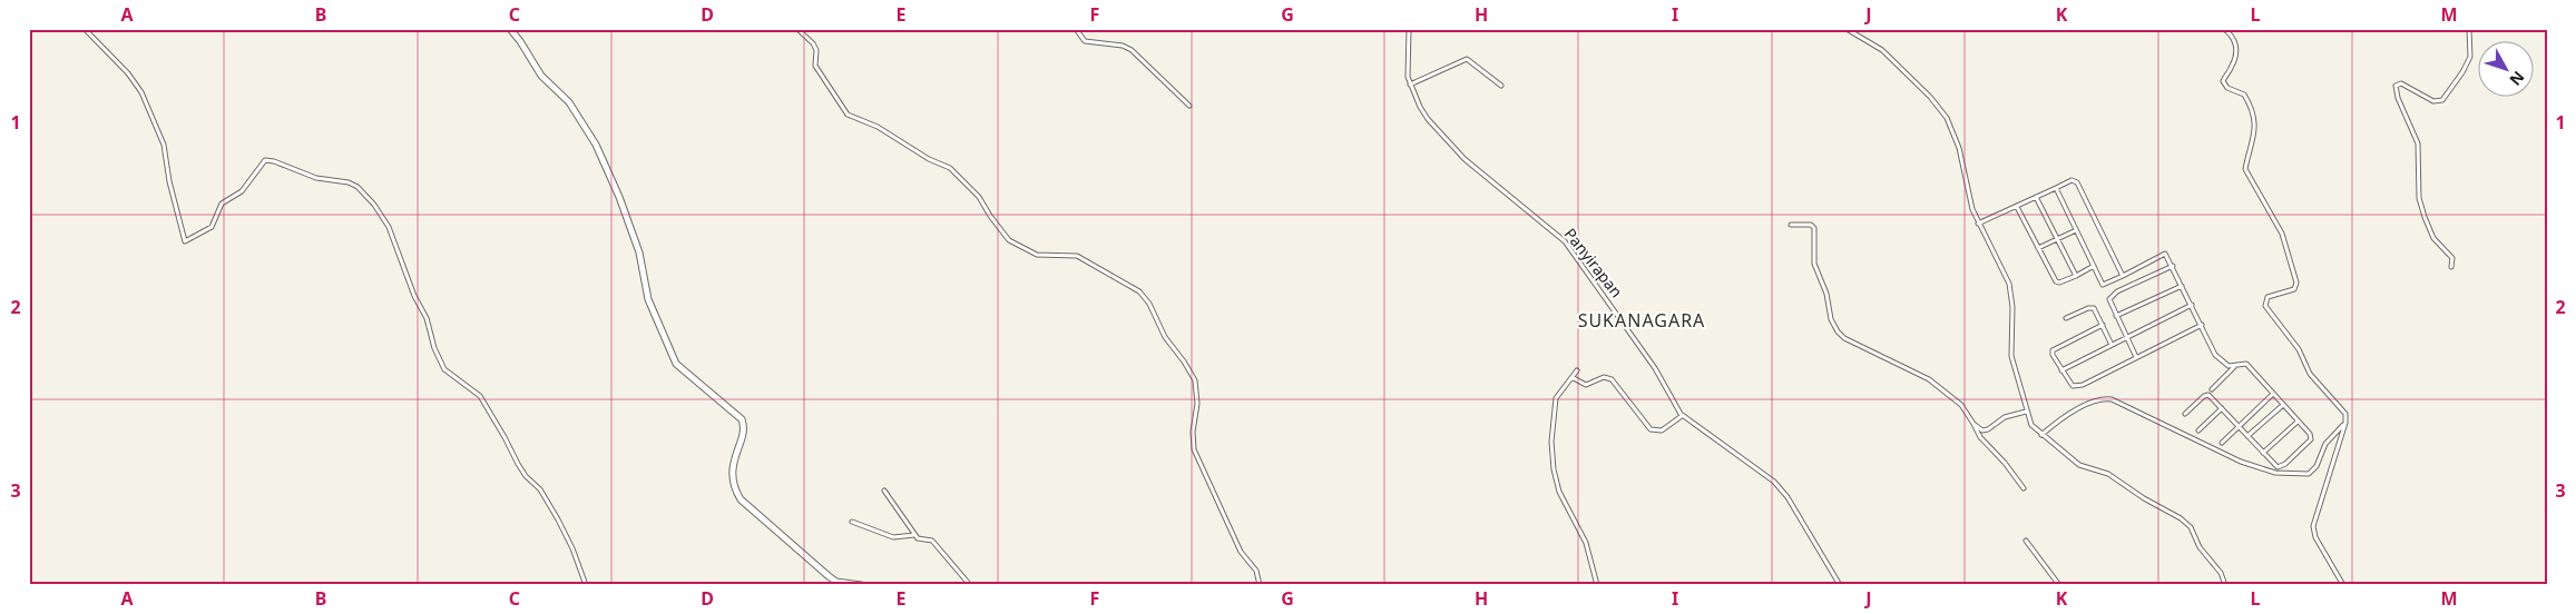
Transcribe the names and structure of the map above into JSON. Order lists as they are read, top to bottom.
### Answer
{
  "streets": {
    "street": ["Panyirapan"]
  },
  "districts": ["SUKANAGARA"],
  "north": "bottom right",
  "grid": {
    "columns": [
      "A",
      "B",
      "C",
      "D",
      "E",
      "F",
      "G",
      "H",
      "I",
      "J",
      "K",
      "L",
      "M"
    ],
    "rows": ["1", "2", "3"]
  }
}
